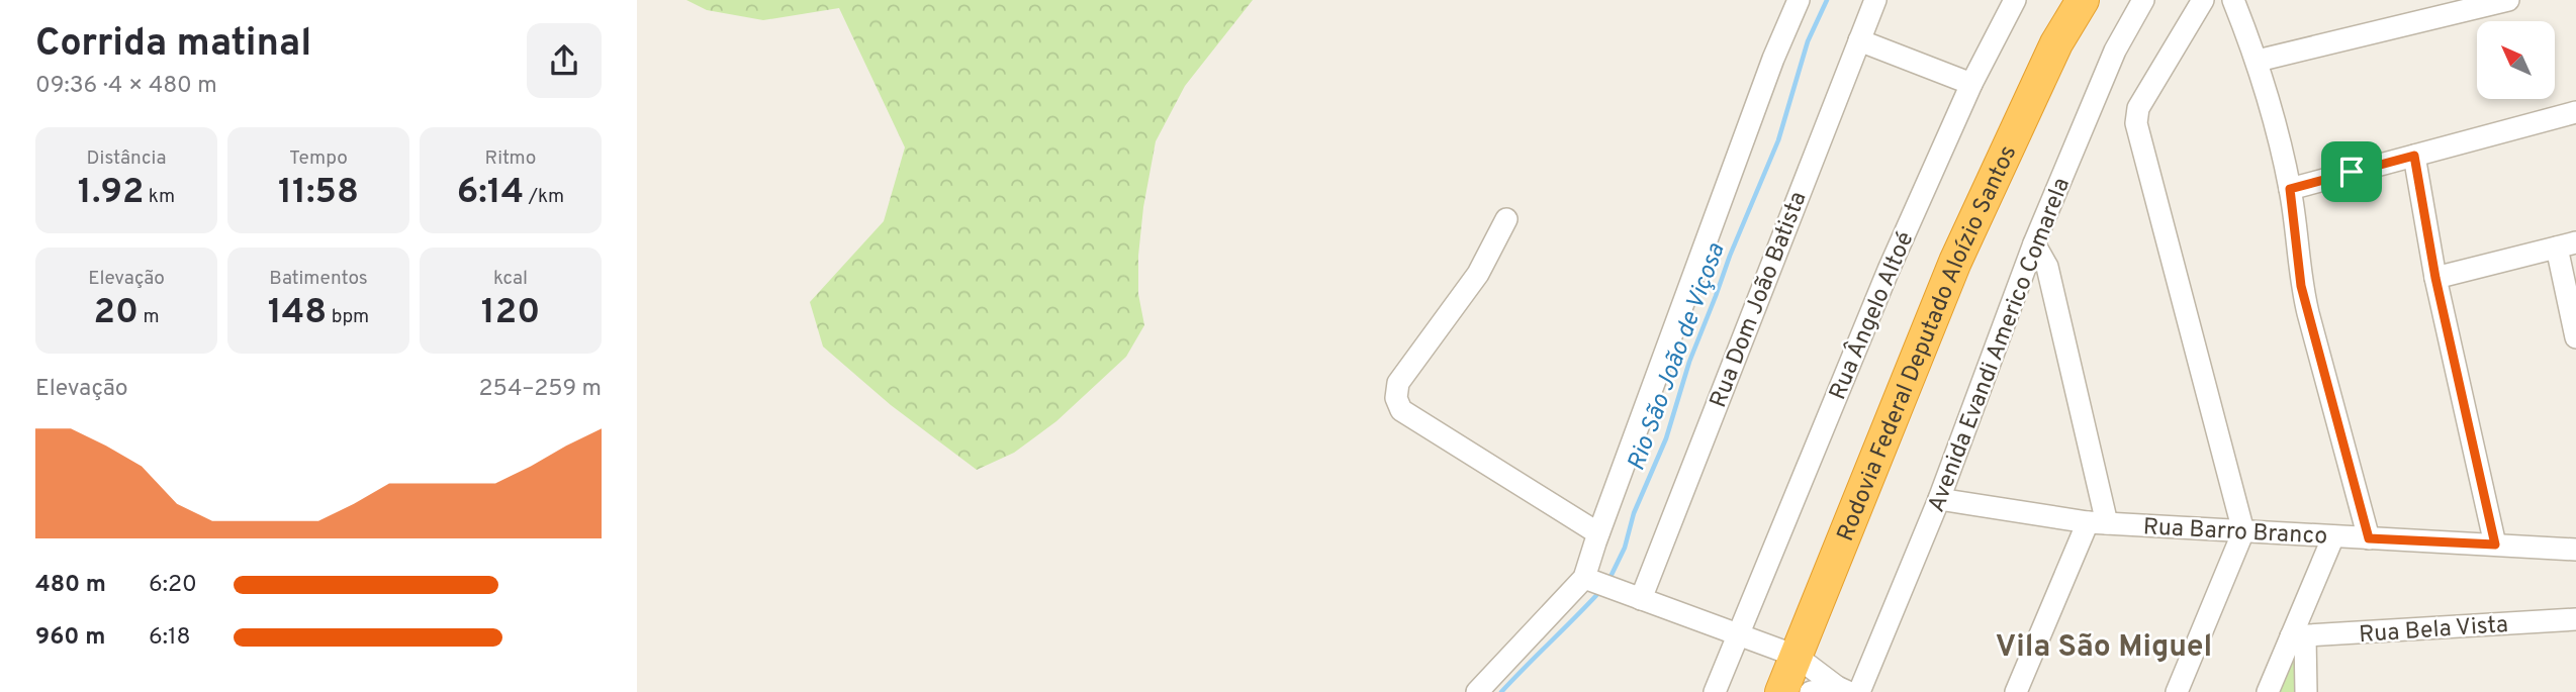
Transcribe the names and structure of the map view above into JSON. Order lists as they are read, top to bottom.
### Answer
{
  "streets": {
    "highway": ["Rodovia Federal Deputado Aloízio Santos"],
    "street": [
      "Rua Dom João Batista",
      "Rua Ângelo Altoé",
      "Avenida Evandi Americo Comarela",
      "Rua Barro Branco",
      "Rua Bela Vista"
    ]
  },
  "crossings": [
    ["Avenida Evandi Americo Comarela", "Rua Barro Branco"]
  ],
  "districts": ["Vila São Miguel"],
  "water": ["Rio São João de Viçosa"],
  "north": "top left",
  "page": {
    "heading": ["Corrida matinal", "09:36 · 4 × 480 m"],
    "stats": [
      ["Distância", "1.92 km"],
      ["Tempo", "11:58"],
      ["Ritmo", "6:14 /km"],
      ["Elevação", "20 m"],
      ["Batimentos", "148 bpm"],
      ["kcal", "120"]
    ],
    "chart": ["Elevação", "254–259 m"],
    "list": [
      {
        "name": "480 m",
        "note": "6:20"
      },
      {
        "name": "960 m",
        "note": "6:18"
      }
    ]
  }
}
